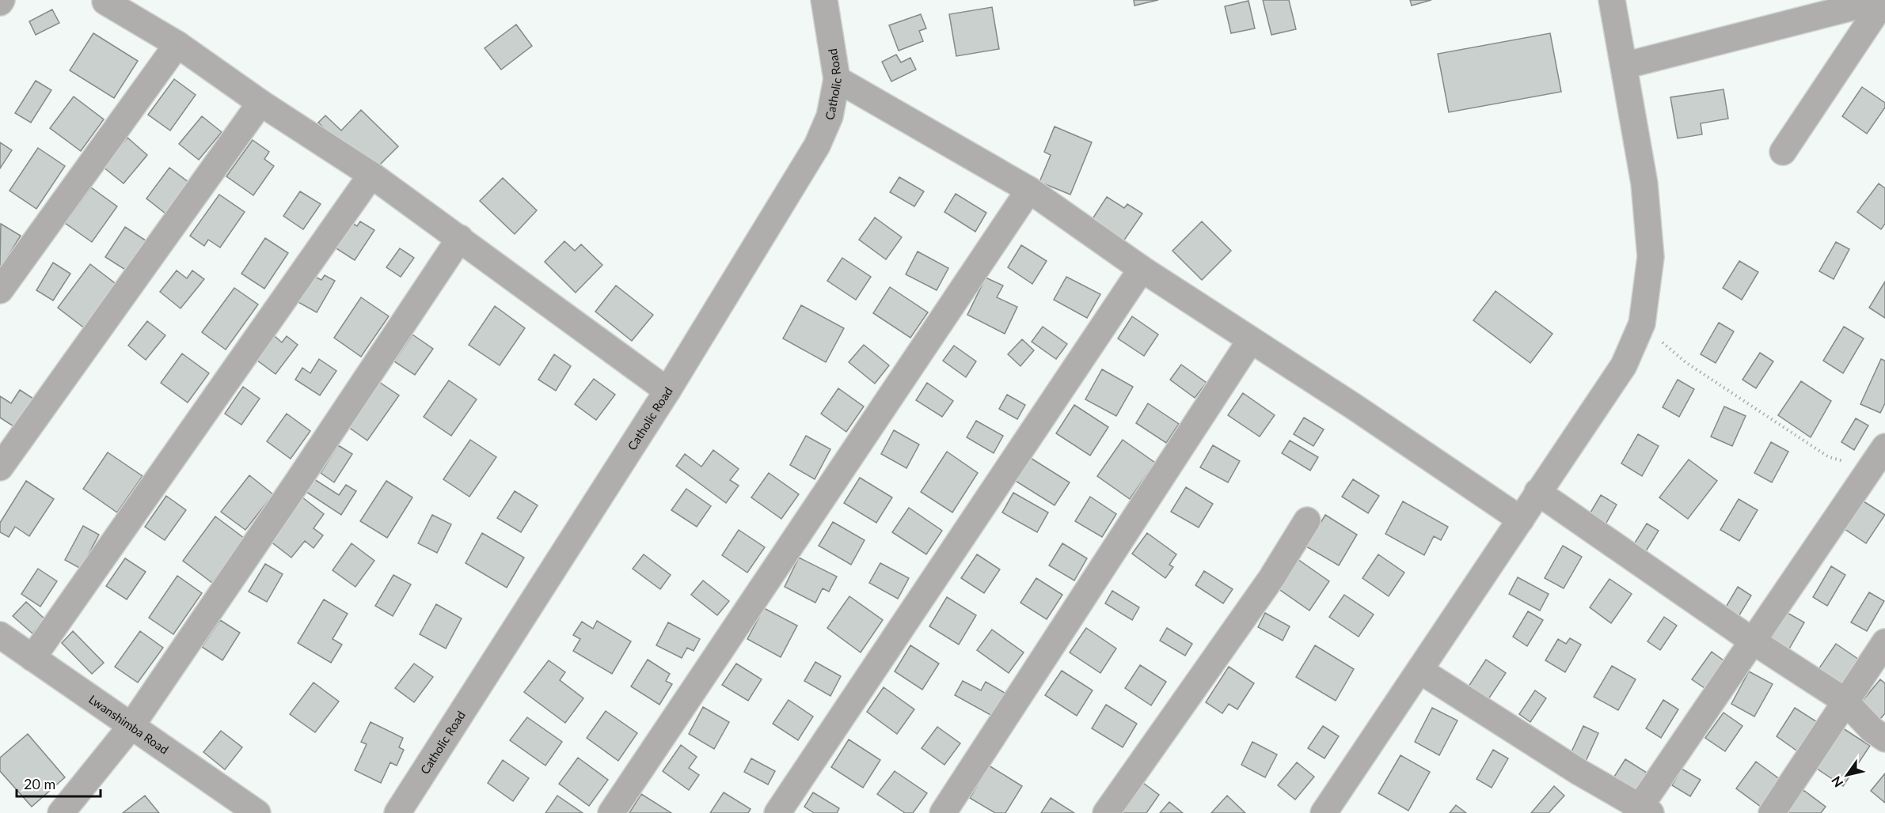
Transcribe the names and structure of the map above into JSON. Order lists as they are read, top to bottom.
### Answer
{
  "streets": {
    "street": ["Catholic Road", "Lwanshimba Road"]
  },
  "scale_bar": "20 m",
  "north": "bottom left"
}
